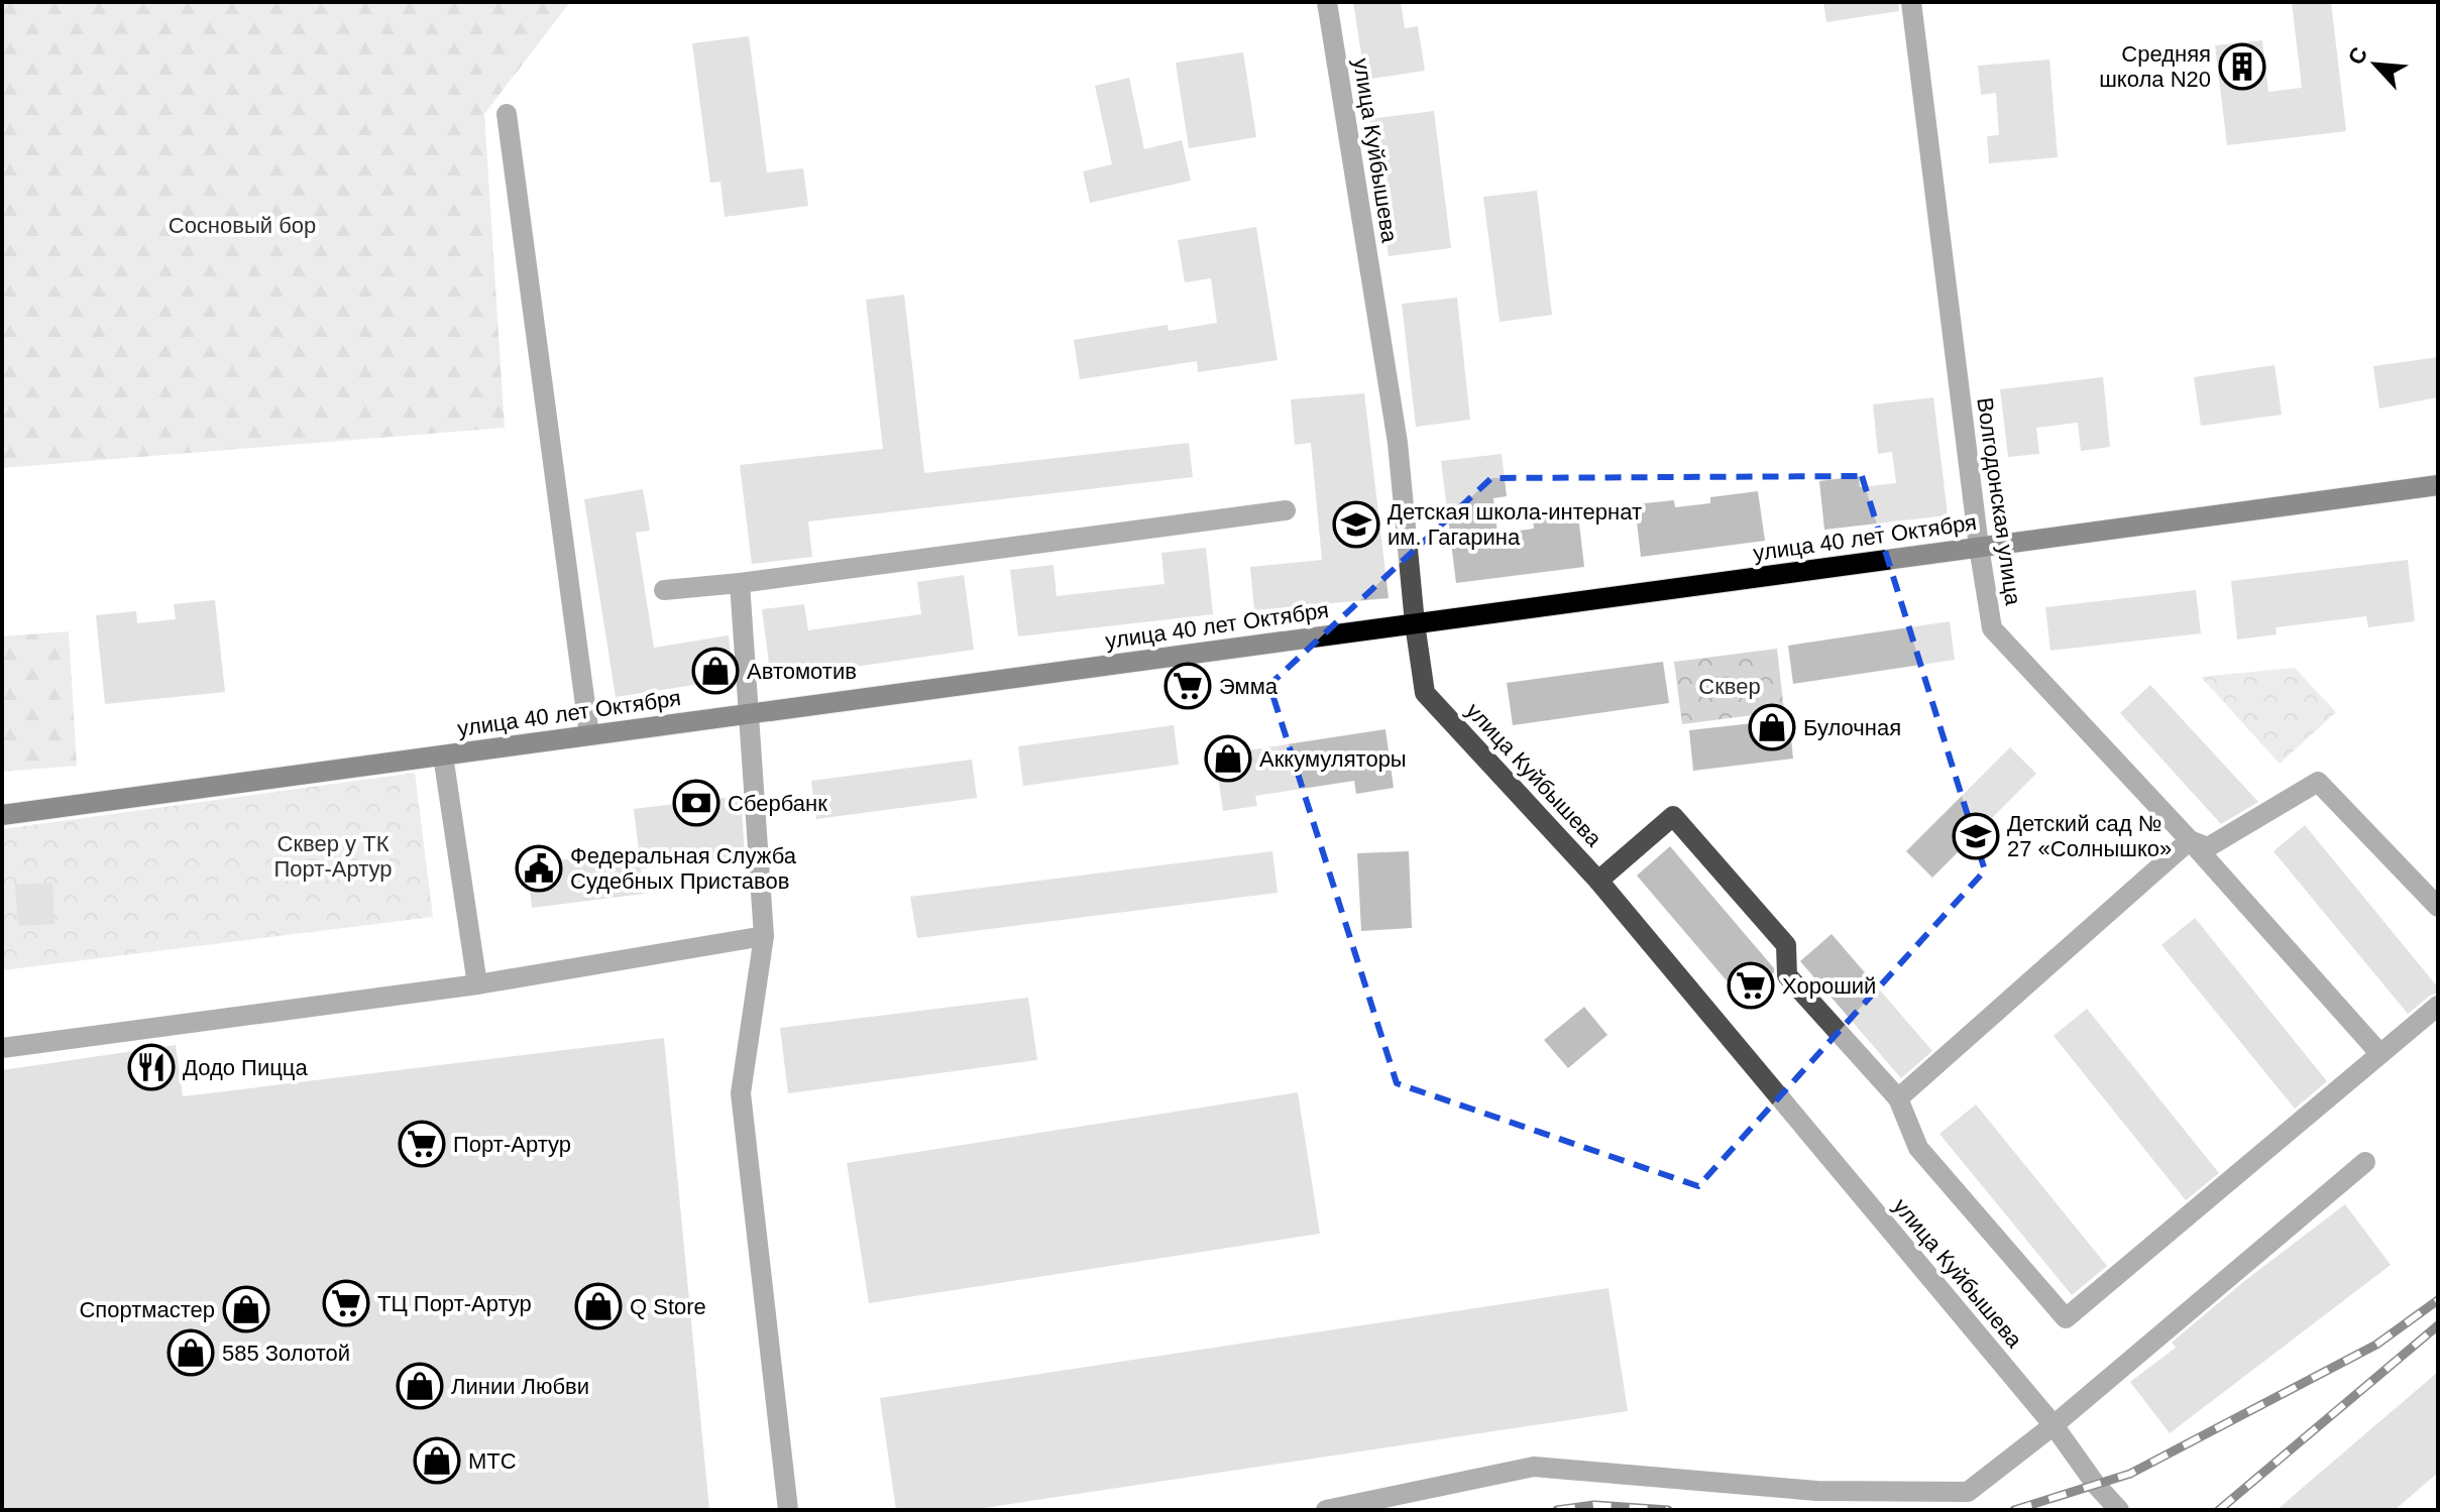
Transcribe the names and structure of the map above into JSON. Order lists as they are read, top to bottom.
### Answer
{
  "streets": {
    "main road": ["улица 40 лет Октября"],
    "street": ["улица Куйбышева", "Волгодонская улица"]
  },
  "crossings": [
    ["улица Куйбышева", "улица 40 лет Октября"],
    ["Волгодонская улица", "улица 40 лет Октября"]
  ],
  "parks": ["Сосновый бор", "Сквер", "Сквер у ТК Порт-Артур"],
  "places": {
    "building": ["Средняя школа N20"],
    "school or university": ["Детская школа-интернат им. Гагарина", "Детский сад № 27 «Солнышко»"],
    "shop": [
      "Автомотив",
      "Булочная",
      "Аккумуляторы",
      "Q Store",
      "Спортмастер",
      "585 Золотой",
      "Линии Любви",
      "МТС"
    ],
    "supermarket": [
      "Эмма",
      "Хороший",
      "Порт-Артур",
      "ТЦ Порт-Артур"
    ],
    "bank": ["Сбербанк"],
    "public building": ["Федеральная Служба Судебных Приставов"],
    "restaurant": ["Додо Пицца"]
  },
  "north": "top left"
}
